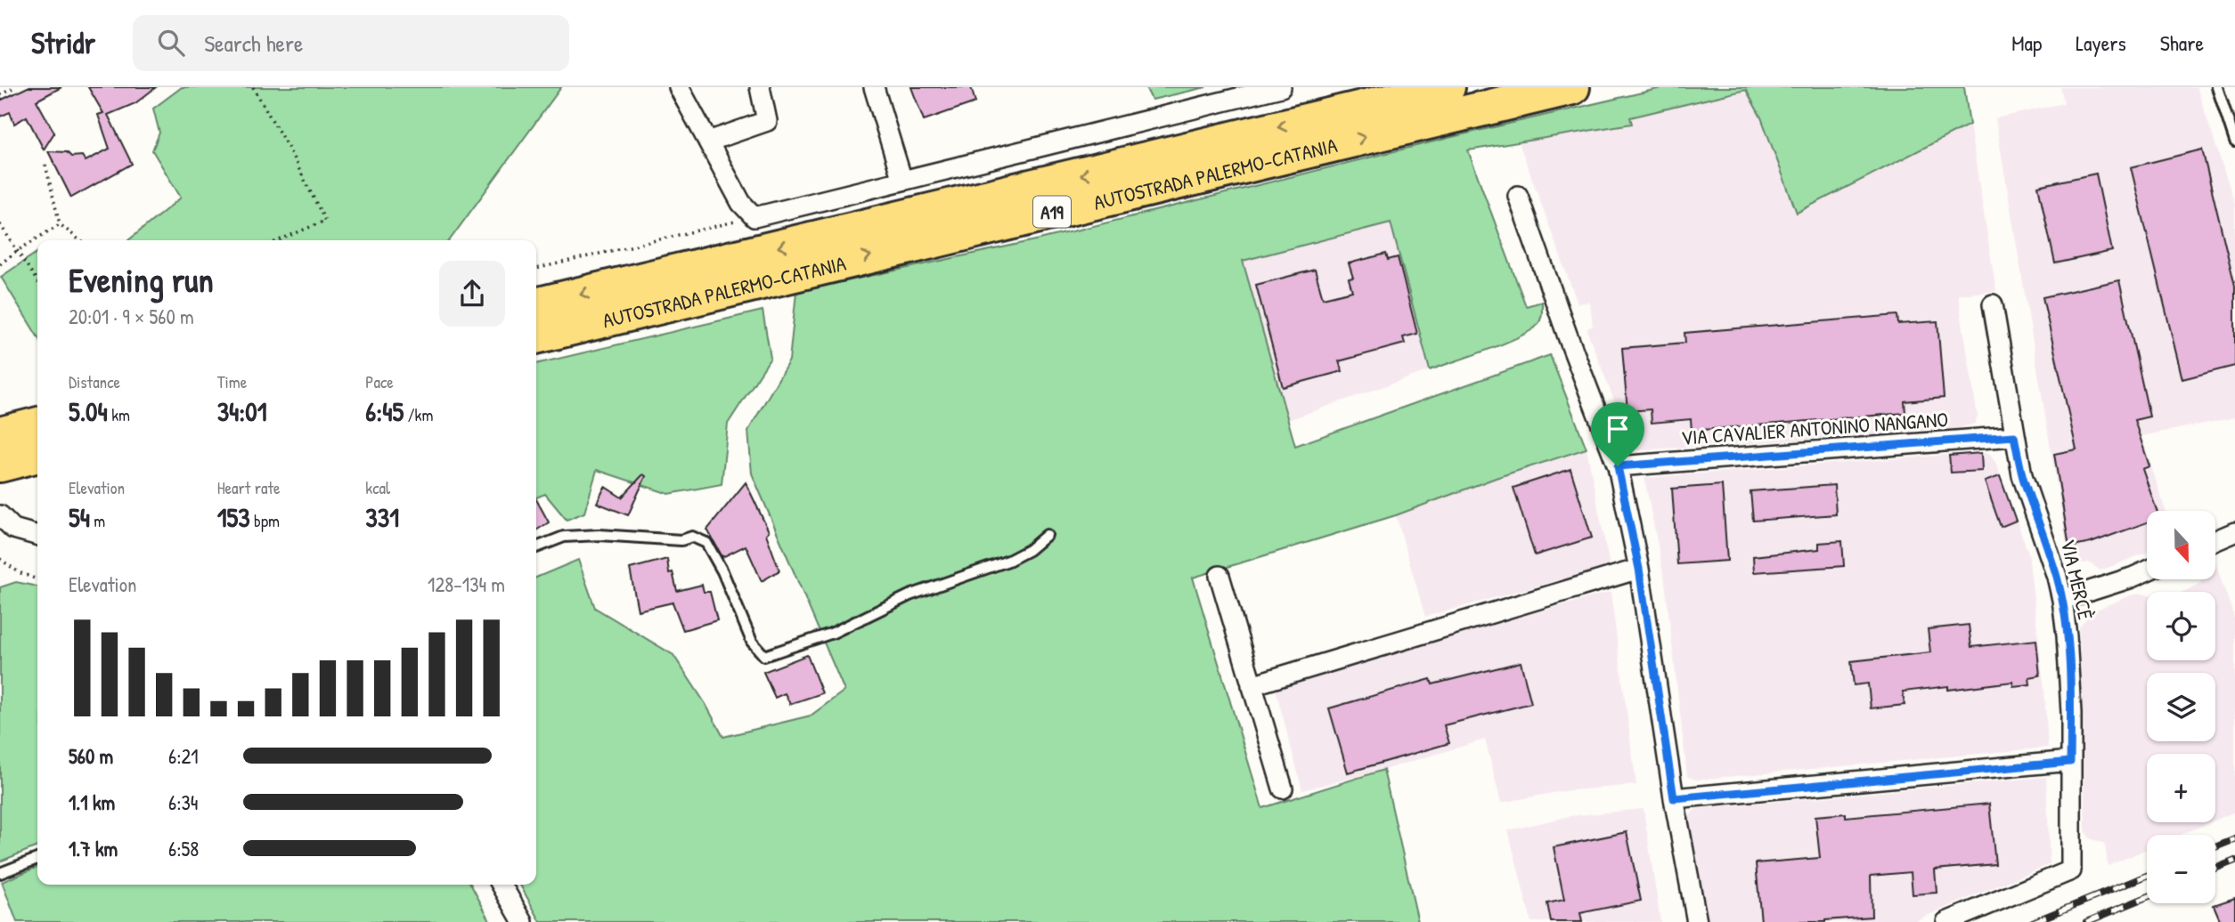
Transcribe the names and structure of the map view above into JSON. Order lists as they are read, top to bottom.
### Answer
{
  "streets": {
    "highway": ["AUTOSTRADA PALERMO-CATANIA", "A19"],
    "street": ["VIA CAVALIER ANTONINO NANGANO", "VIA MERCÈ"]
  },
  "crossings": [
    ["VIA CAVALIER ANTONINO NANGANO", "VIA MERCÈ"]
  ],
  "north": "bottom",
  "page": {
    "header": "Stridr",
    "search": "Search here",
    "nav": ["Map", "Layers", "Share"],
    "heading": ["Evening run", "20:01 · 9 × 560 m"],
    "stats": [
      ["Distance", "5.04 km"],
      ["Time", "34:01"],
      ["Pace", "6:45 /km"],
      ["Elevation", "54 m"],
      ["Heart rate", "153 bpm"],
      ["kcal", "331"]
    ],
    "map_buttons": ["+", "−"],
    "chart": ["Elevation", "128–134 m"],
    "list": [
      {
        "name": "560 m",
        "note": "6:21"
      },
      {
        "name": "1.1 km",
        "note": "6:34"
      },
      {
        "name": "1.7 km",
        "note": "6:58"
      }
    ]
  }
}
